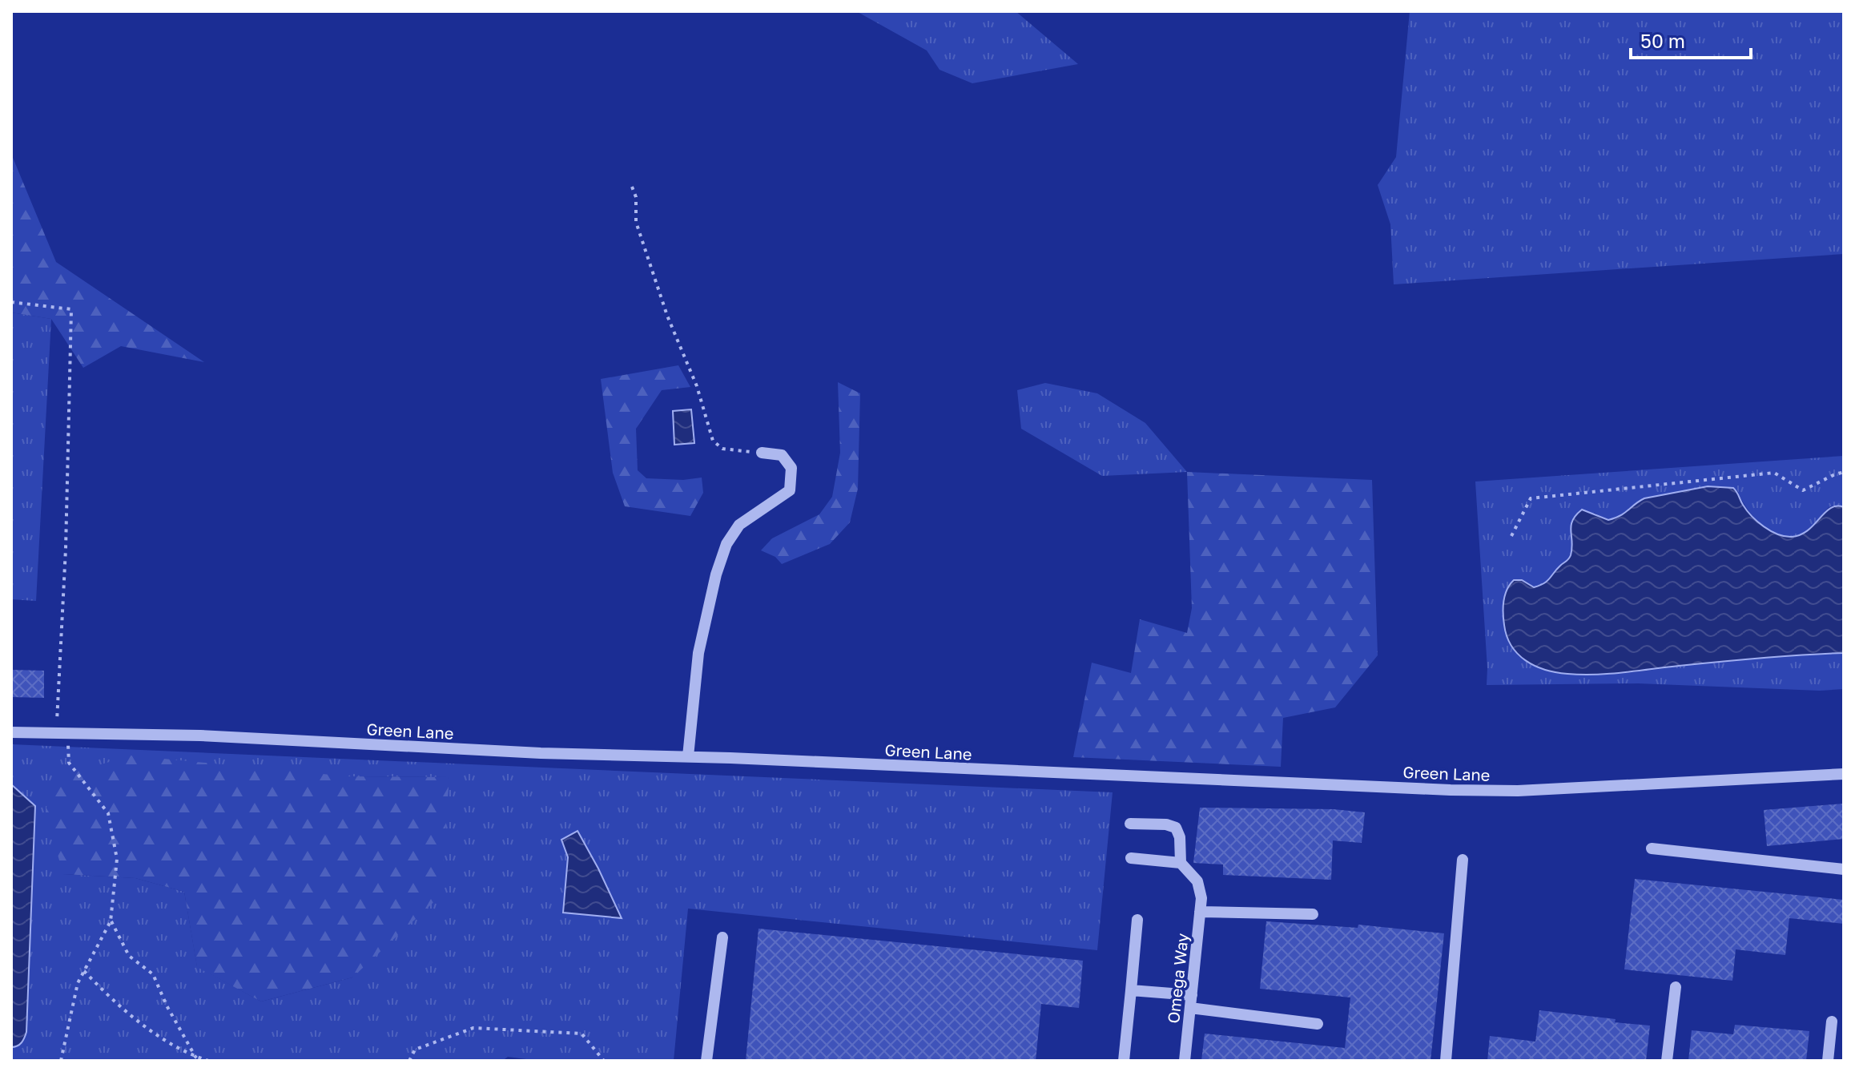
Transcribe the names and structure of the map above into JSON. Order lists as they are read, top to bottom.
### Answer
{
  "streets": {
    "street": ["Green Lane", "Omega Way"]
  },
  "scale_bar": "50 m"
}
